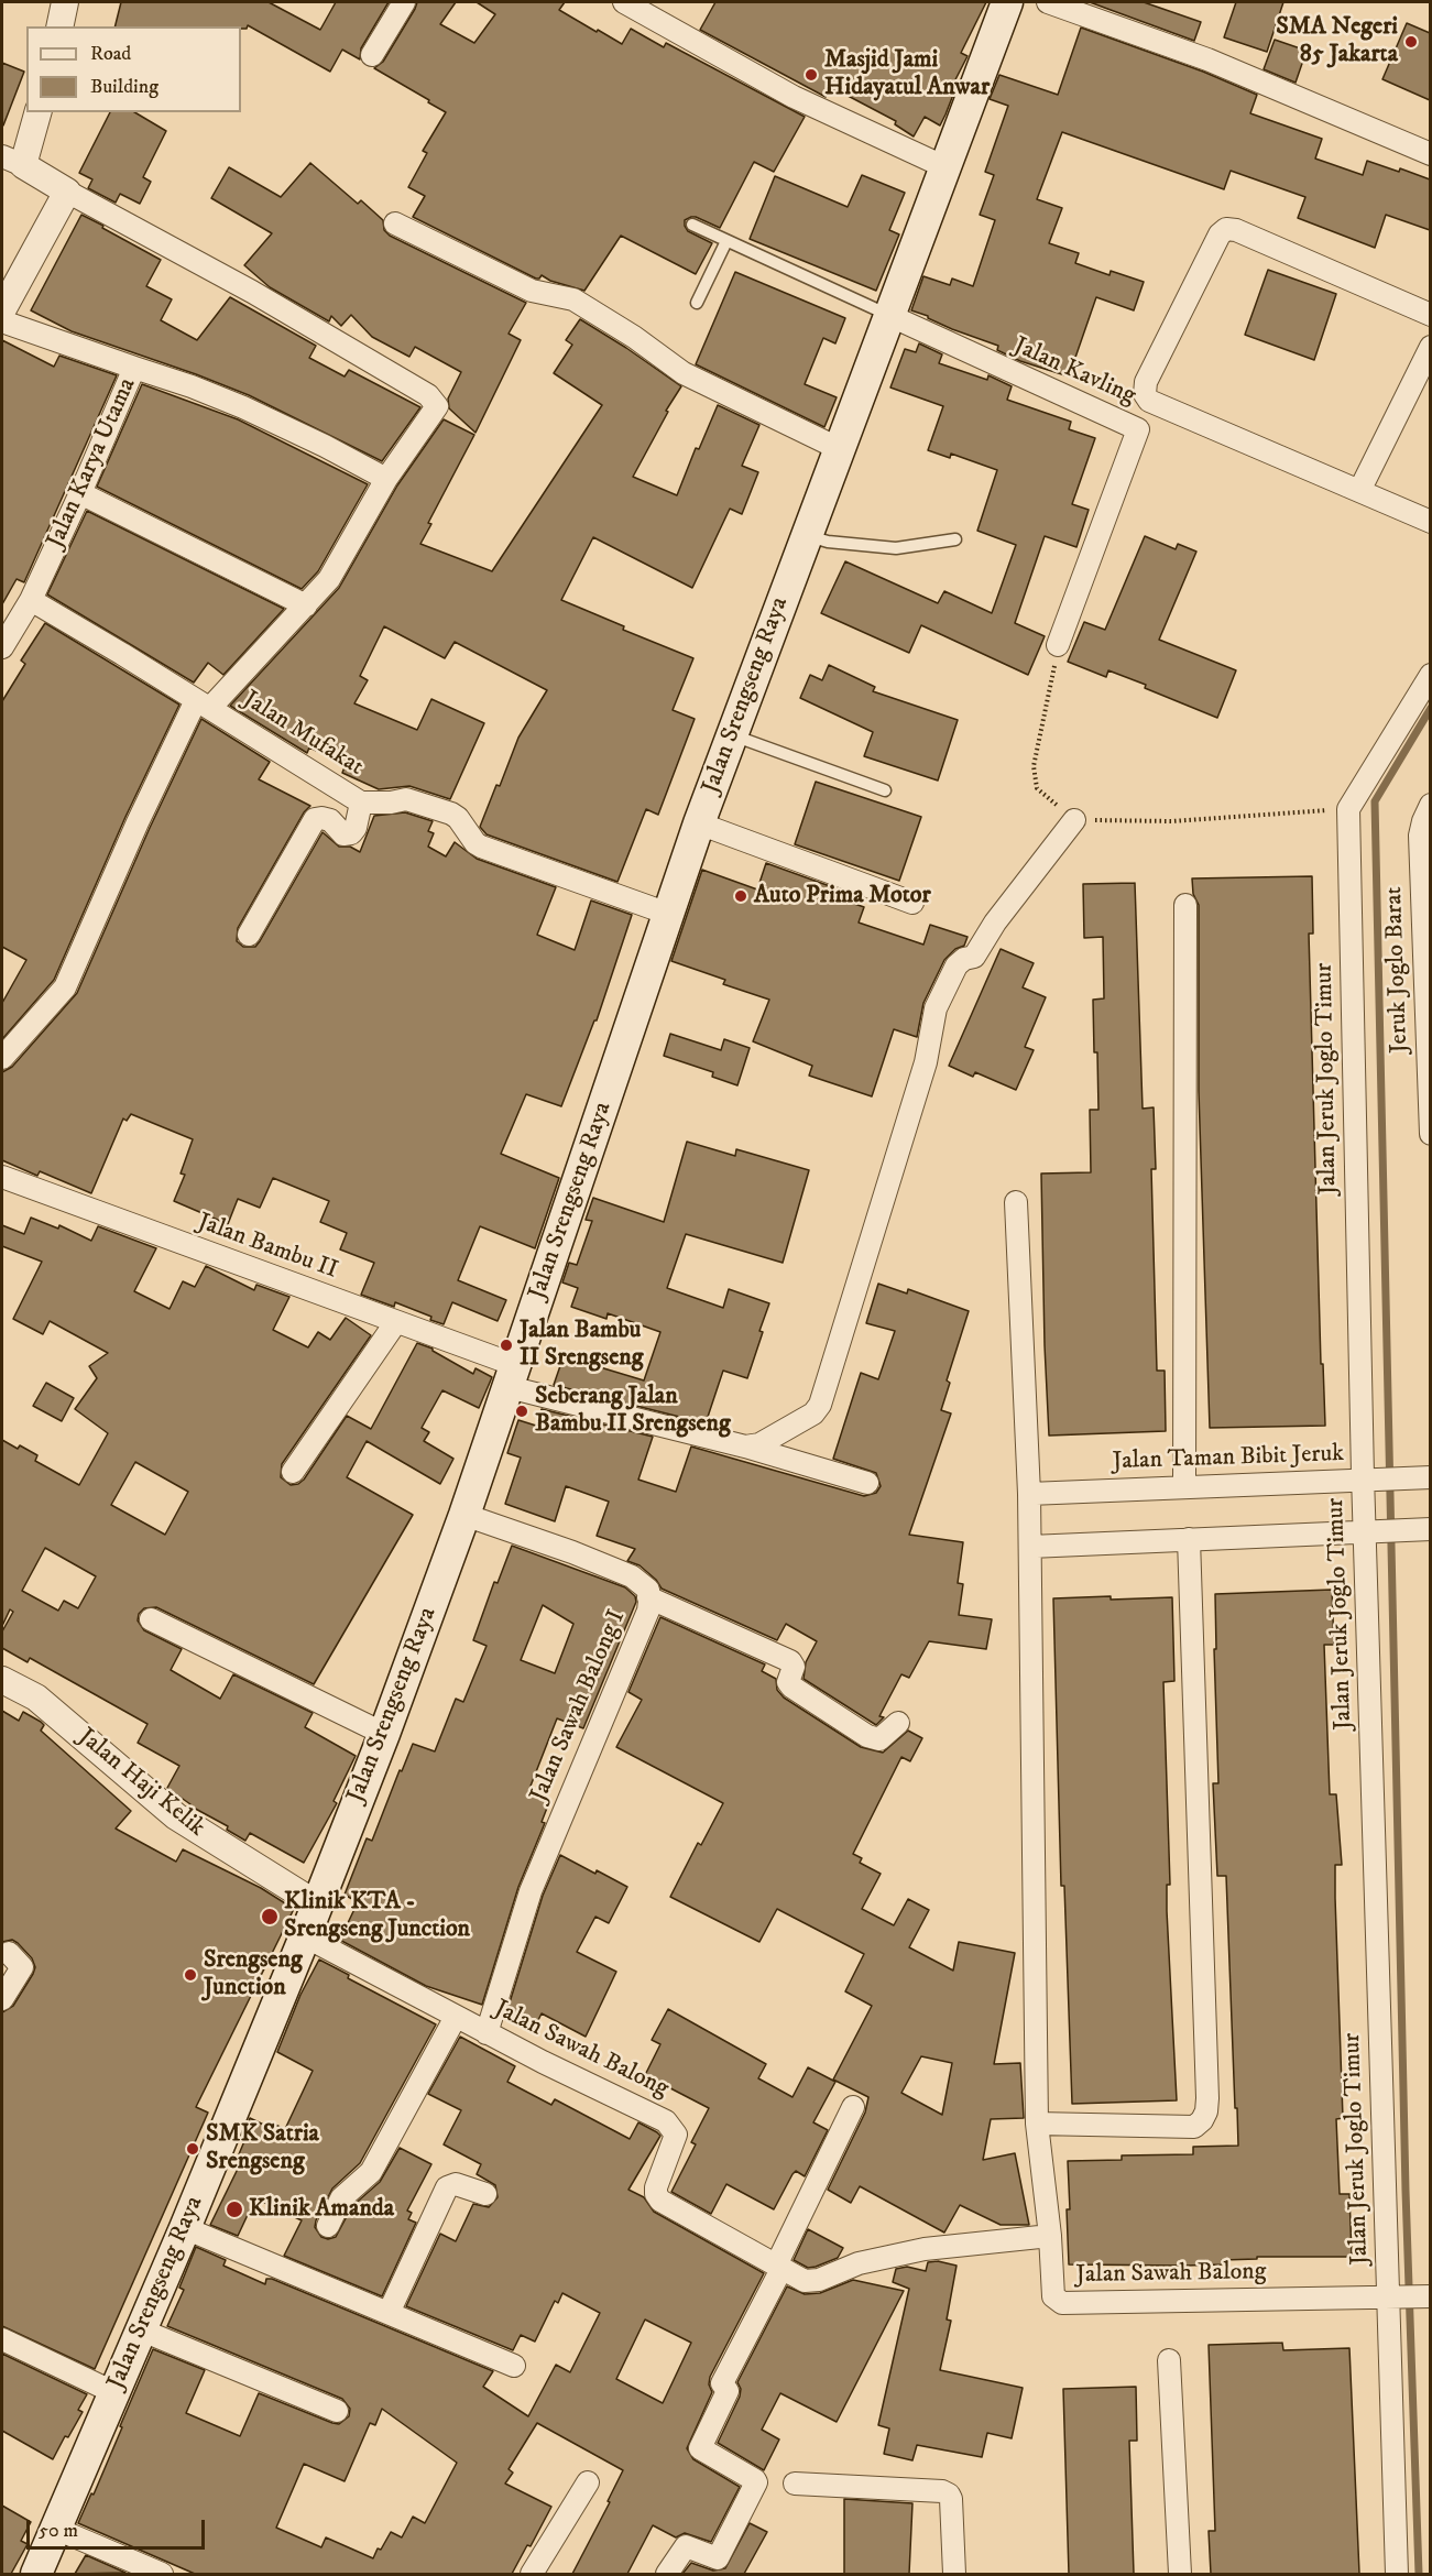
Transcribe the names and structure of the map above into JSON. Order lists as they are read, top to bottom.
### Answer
{
  "streets": {
    "main road": ["Jalan Srengseng Raya"],
    "street": [
      "Jalan Kavling",
      "Jalan Karya Utama",
      "Jalan Mufakat",
      "Jeruk Joglo Barat",
      "Jalan Jeruk Joglo Timur",
      "Jalan Bambu II",
      "Jalan Taman Bibit Jeruk",
      "Jalan Sawah Balong I",
      "Jalan Haji Kelik",
      "Jalan Sawah Balong"
    ]
  },
  "crossings": [
    ["Jalan Kavling", "Jalan Srengseng Raya"],
    ["Jalan Karya Utama", "Jalan Mufakat"],
    ["Jalan Srengseng Raya", "Jalan Mufakat"],
    ["Jalan Srengseng Raya", "Jalan Bambu II"],
    ["Jalan Srengseng Raya", "Jalan Sawah Balong I"],
    ["Jalan Srengseng Raya", "Jalan Haji Kelik"],
    ["Jalan Srengseng Raya", "Jalan Sawah Balong"],
    ["Jalan Jeruk Joglo Timur", "Jalan Taman Bibit Jeruk"],
    ["Jalan Jeruk Joglo Timur", "Jalan Sawah Balong"],
    ["Jalan Sawah Balong I", "Jalan Sawah Balong"]
  ],
  "places": [
    "SMA Negeri 85 Jakarta",
    "Masjid Jami Hidayatul Anwar",
    "Auto Prima Motor",
    "Jalan Bambu II Srengseng",
    "Seberang Jalan Bambu II Srengseng",
    "Klinik KTA - Srengseng Junction",
    "Srengseng Junction",
    "SMK Satria Srengseng",
    "Klinik Amanda"
  ],
  "legend": ["Road", "Building"],
  "scale_bar": "50 m"
}
